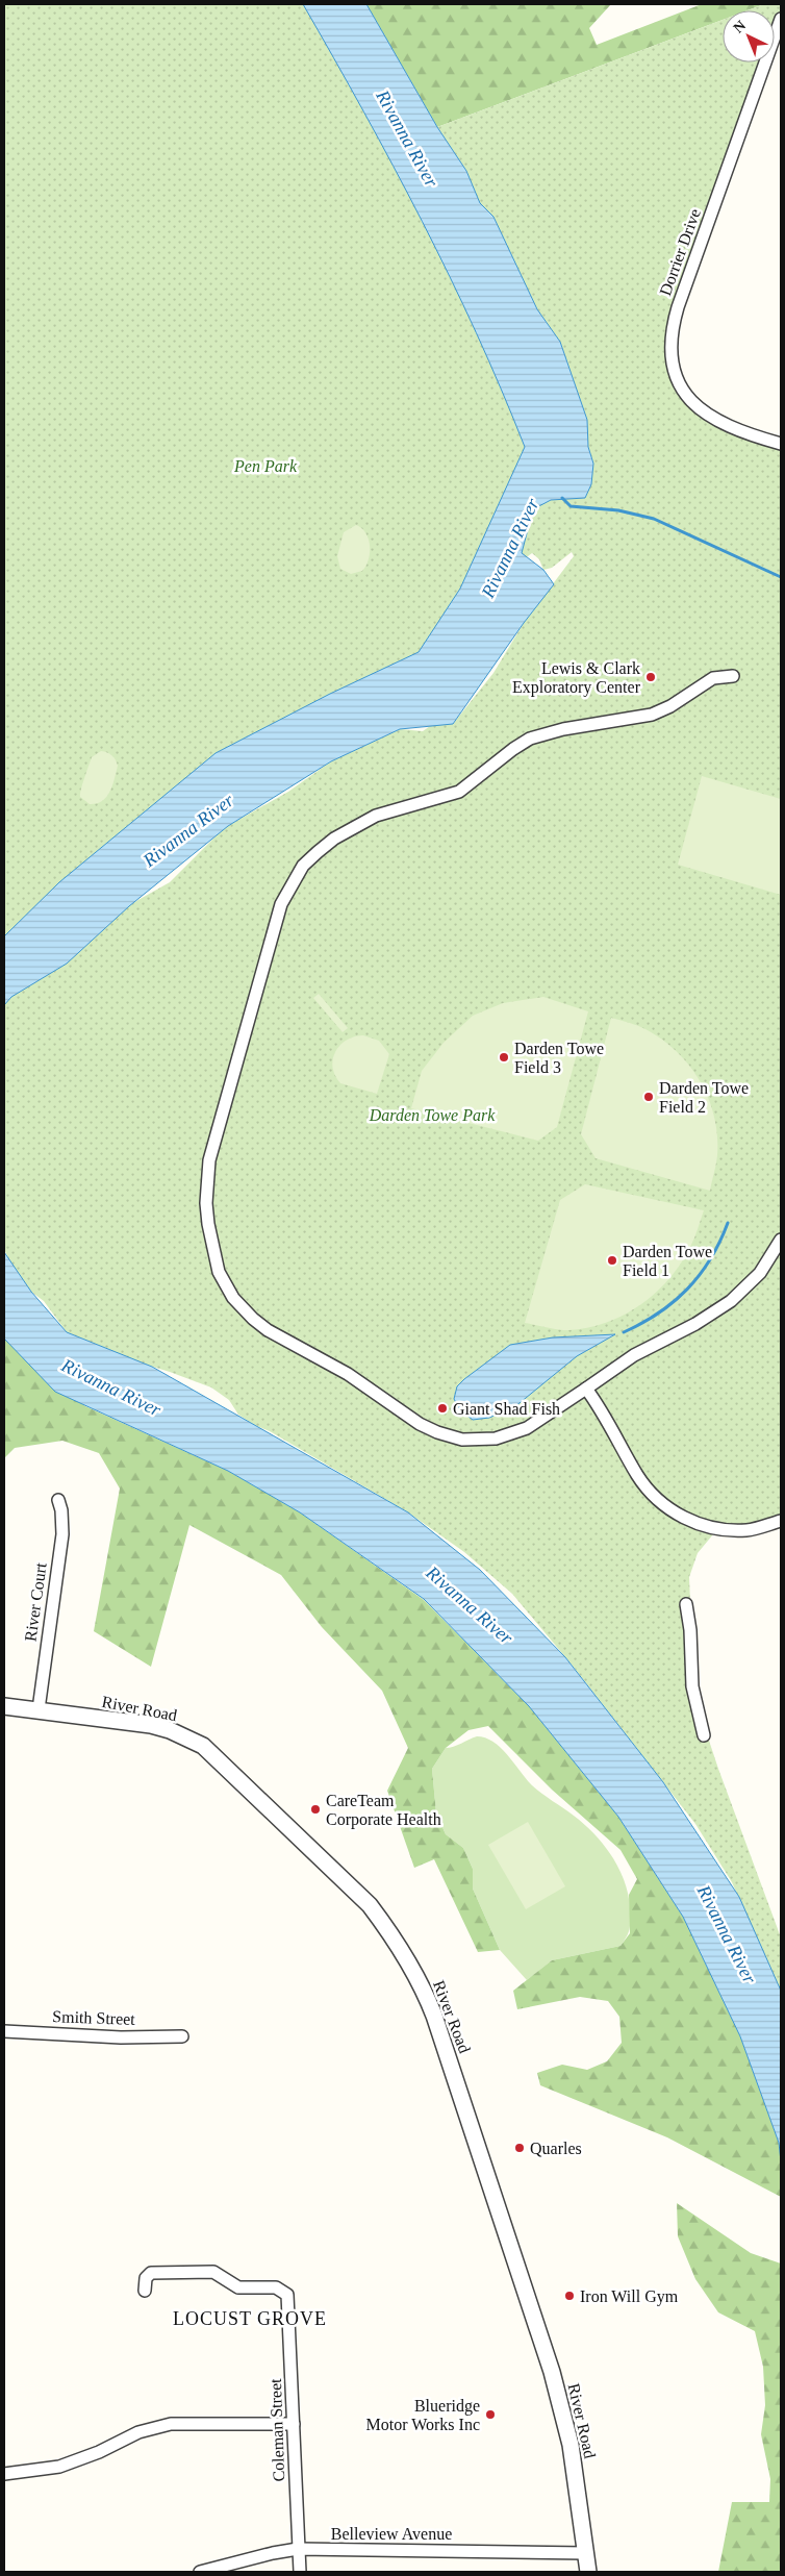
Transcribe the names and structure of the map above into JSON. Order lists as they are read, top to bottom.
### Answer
{
  "streets": {
    "street": [
      "Dorrier Drive",
      "River Court",
      "River Road",
      "Smith Street",
      "Coleman Street",
      "Belleview Avenue"
    ]
  },
  "crossings": [
    ["River Court", "River Road"],
    ["River Road", "Belleview Avenue"],
    ["Coleman Street", "Belleview Avenue"]
  ],
  "districts": ["LOCUST GROVE"],
  "water": ["Rivanna River"],
  "parks": ["Pen Park", "Darden Towe Park"],
  "places": [
    "Lewis & Clark Exploratory Center",
    "Darden Towe Field 3",
    "Darden Towe Field 2",
    "Darden Towe Field 1",
    "Giant Shad Fish",
    "CareTeam Corporate Health",
    "Quarles",
    "Iron Will Gym",
    "Blueridge Motor Works Inc"
  ],
  "north": "top left"
}
